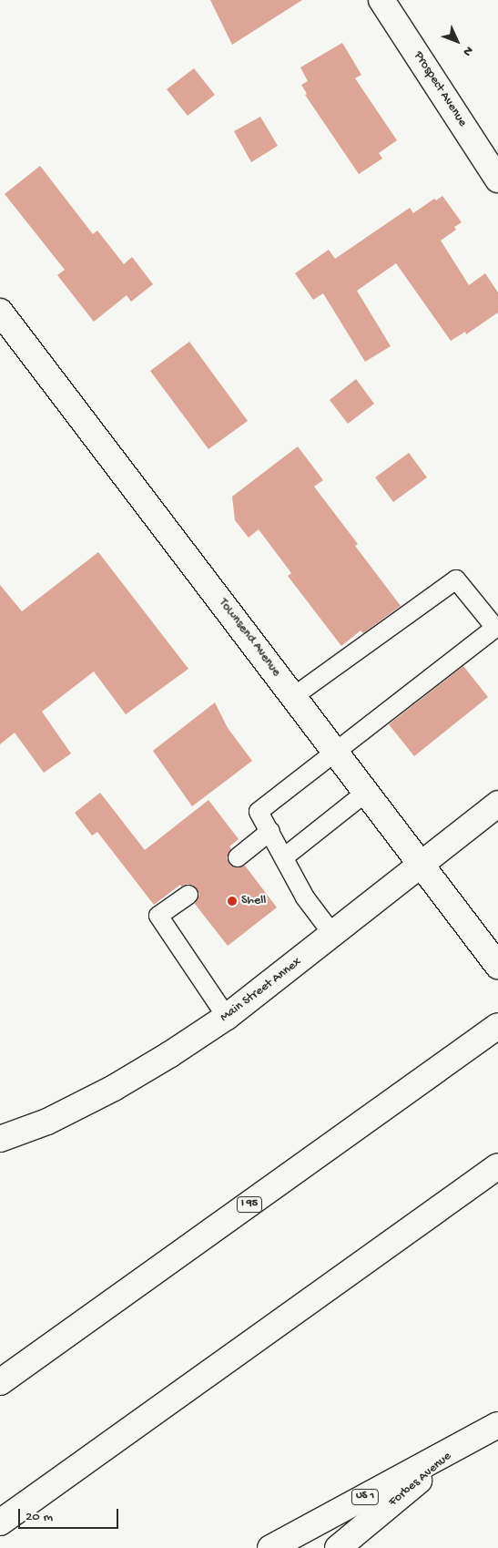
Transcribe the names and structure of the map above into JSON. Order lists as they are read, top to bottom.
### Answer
{
  "streets": {
    "main road": [
      "Prospect Avenue",
      "Townsend Avenue",
      "Main Street Annex",
      "I 95",
      "Forbes Avenue",
      "US 1"
    ]
  },
  "crossings": [
    ["Townsend Avenue", "Main Street Annex"]
  ],
  "places": ["Shell"],
  "scale_bar": "20 m",
  "north": "bottom right"
}
